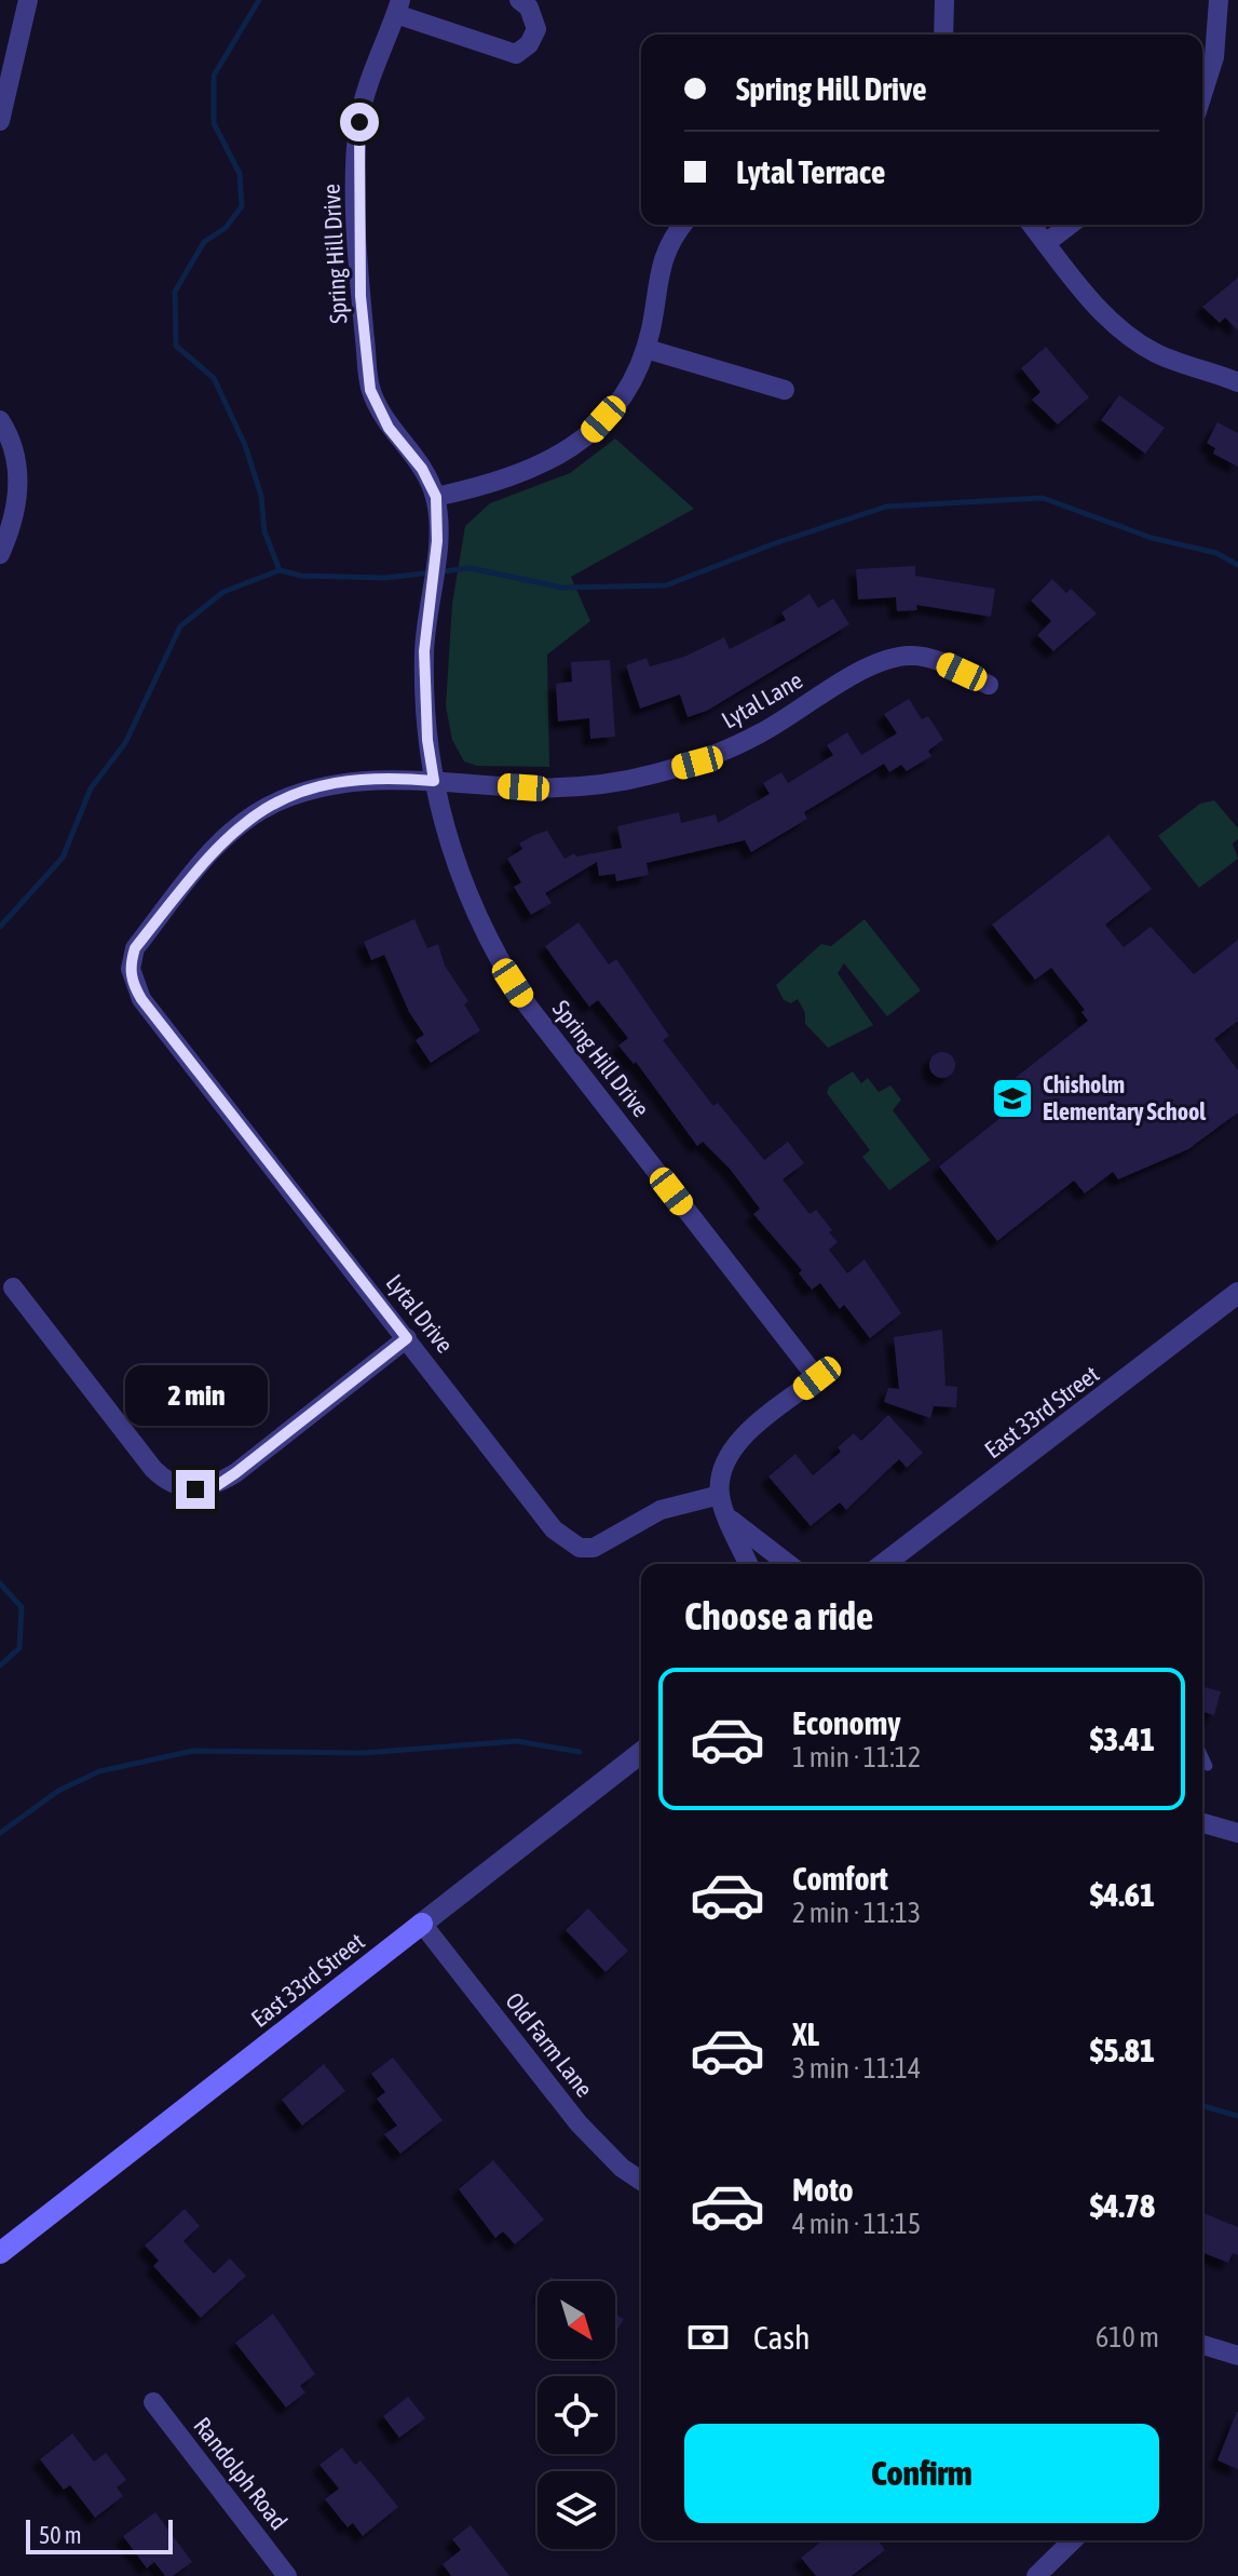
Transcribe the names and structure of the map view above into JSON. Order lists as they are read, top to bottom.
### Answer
{
  "streets": {
    "main road": ["East 33rd Street"],
    "street": [
      "Spring Hill Drive",
      "Lytal Lane",
      "Lytal Drive",
      "Old Farm Lane",
      "Randolph Road"
    ]
  },
  "crossings": [
    ["Spring Hill Drive", "Lytal Lane"],
    ["Spring Hill Drive", "Lytal Drive"],
    ["Lytal Lane", "Lytal Drive"],
    ["East 33rd Street", "Old Farm Lane"]
  ],
  "places": {
    "school or university": ["Chisholm Elementary School"]
  },
  "scale_bar": "50 m",
  "north": "bottom right",
  "page": {
    "banner": ["Spring Hill Drive", "Lytal Terrace"],
    "bubble": "2 min",
    "heading": "Choose a ride",
    "list": [
      {
        "name": "Economy",
        "note": "1 min · 11:12",
        "value": "$3.41"
      },
      {
        "name": "Comfort",
        "note": "2 min · 11:13",
        "value": "$4.61"
      },
      {
        "name": "XL",
        "note": "3 min · 11:14",
        "value": "$5.81"
      },
      {
        "name": "Moto",
        "note": "4 min · 11:15",
        "value": "$4.78"
      }
    ],
    "pay": ["Cash", "610 m"],
    "buttons": "Confirm",
    "scale": "50 m"
  }
}
